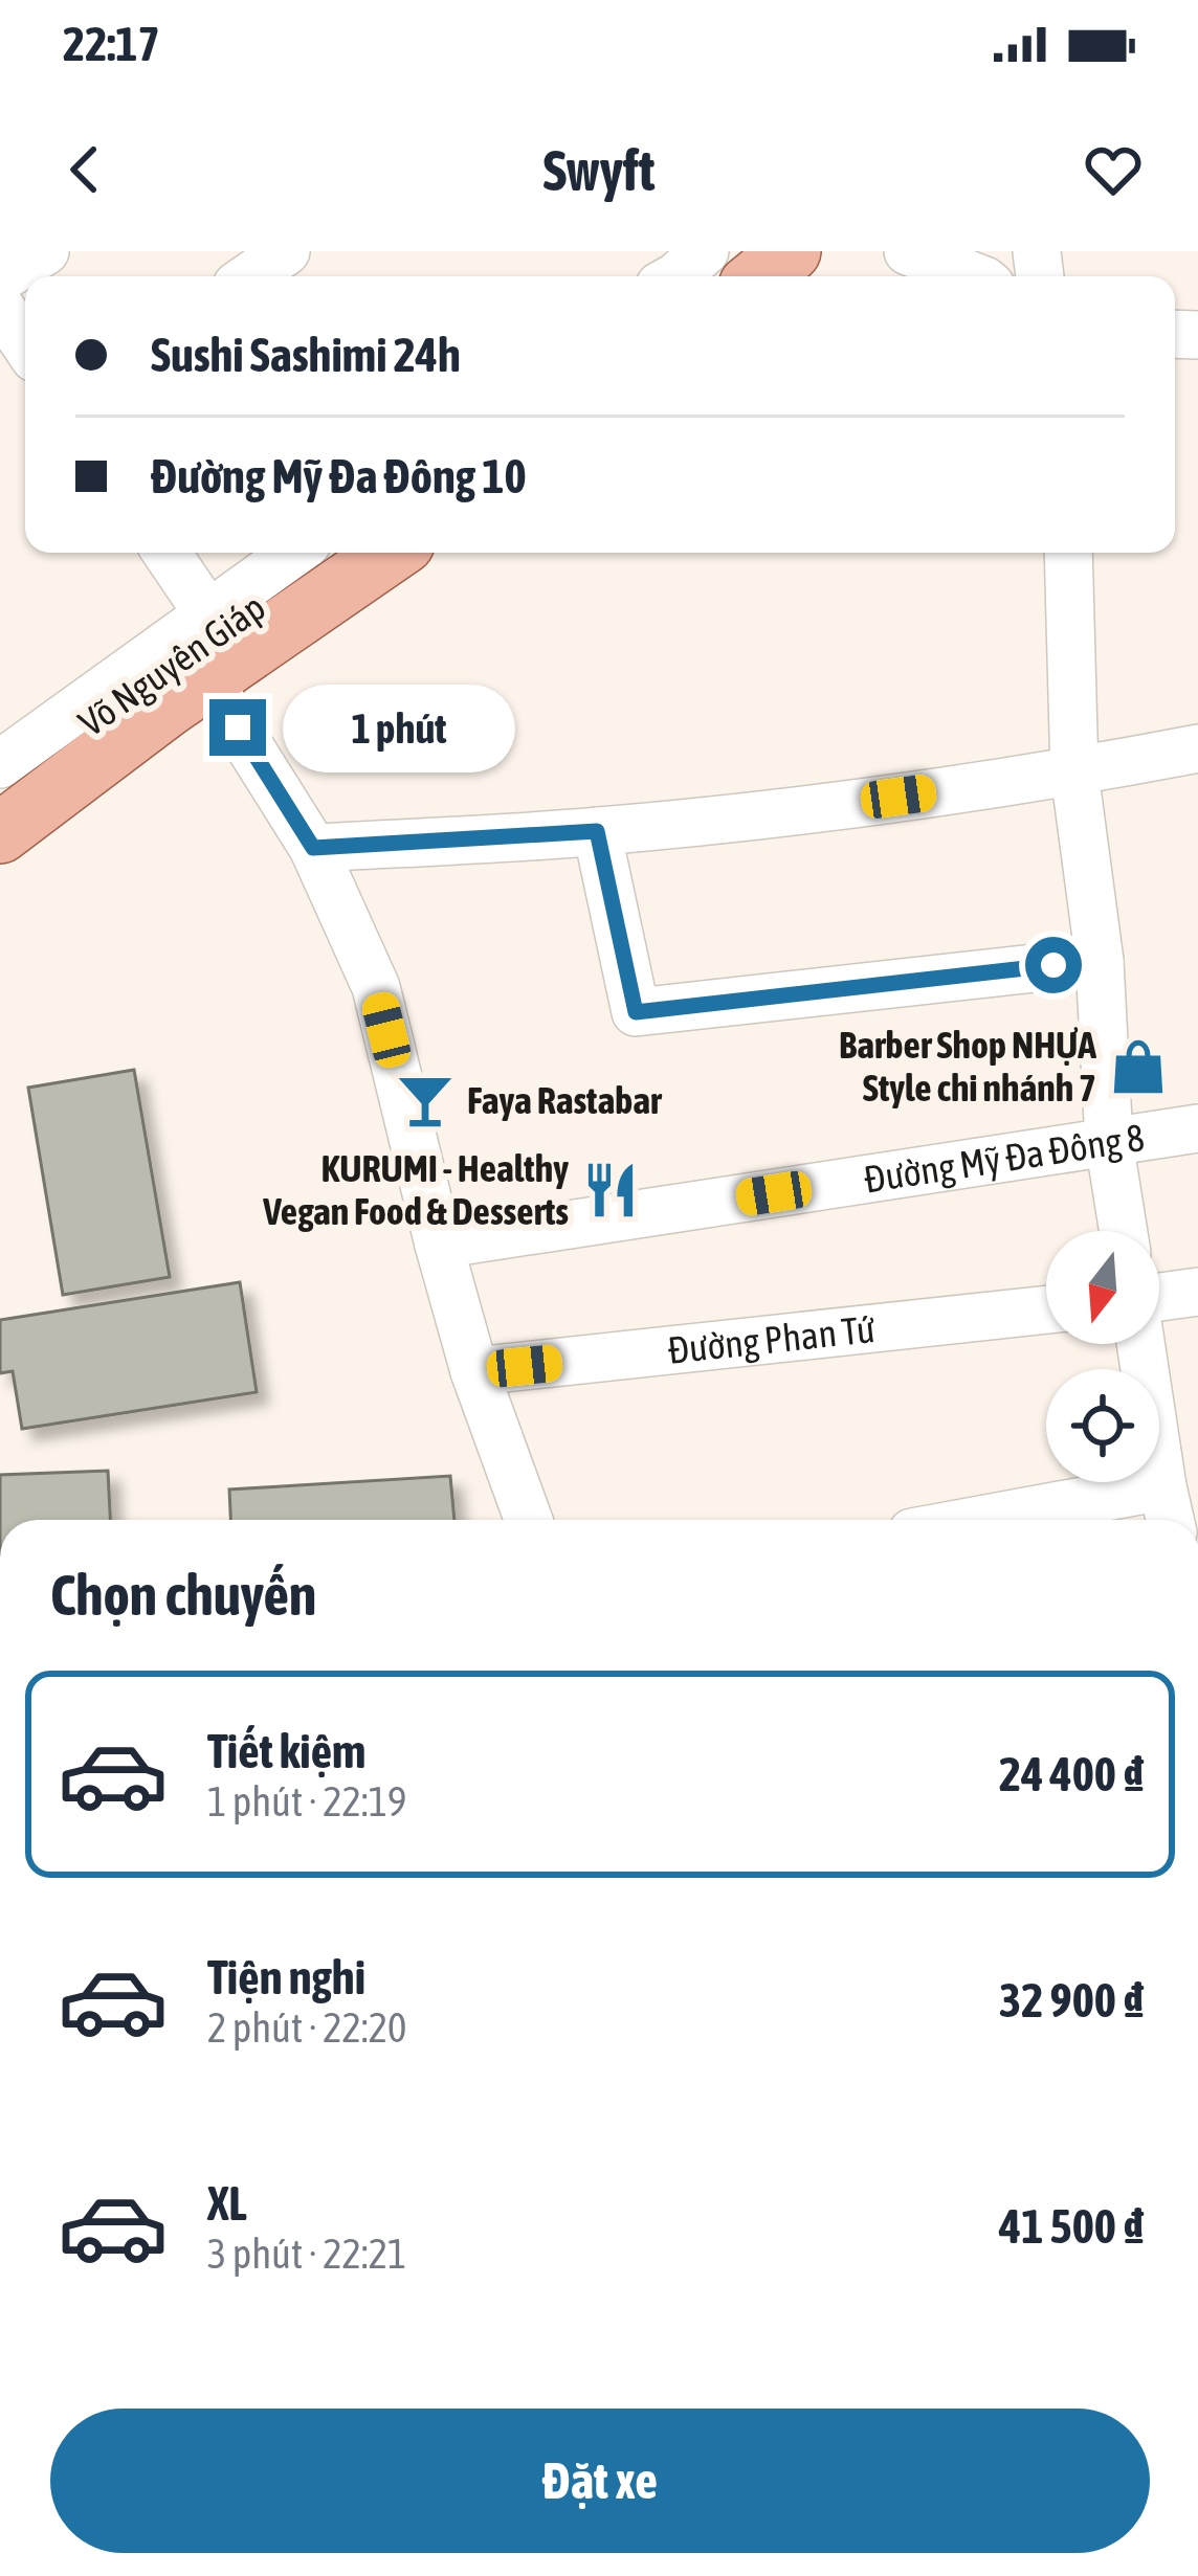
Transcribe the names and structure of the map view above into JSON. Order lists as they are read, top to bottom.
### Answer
{
  "streets": {
    "main road": ["Võ Nguyên Giáp"],
    "street": ["Đường Mỹ Đa Đông 8", "Đường Phan Tứ"]
  },
  "places": {
    "shop": ["Barber Shop NHỰA Style chi nhánh 7"],
    "bar": ["Faya Rastabar"],
    "restaurant": ["KURUMI - Healthy Vegan Food & Desserts"]
  },
  "north": "bottom",
  "page": {
    "status": "22:17",
    "header": "Swyft",
    "banner": ["Sushi Sashimi 24h", "Đường Mỹ Đa Đông 10"],
    "bubble": "1 phút",
    "heading": "Chọn chuyến",
    "list": [
      {
        "name": "Tiết kiệm",
        "note": "1 phút · 22:19",
        "value": "24 400 ₫"
      },
      {
        "name": "Tiện nghi",
        "note": "2 phút · 22:20",
        "value": "32 900 ₫"
      },
      {
        "name": "XL",
        "note": "3 phút · 22:21",
        "value": "41 500 ₫"
      }
    ],
    "buttons": "Đặt xe"
  }
}
